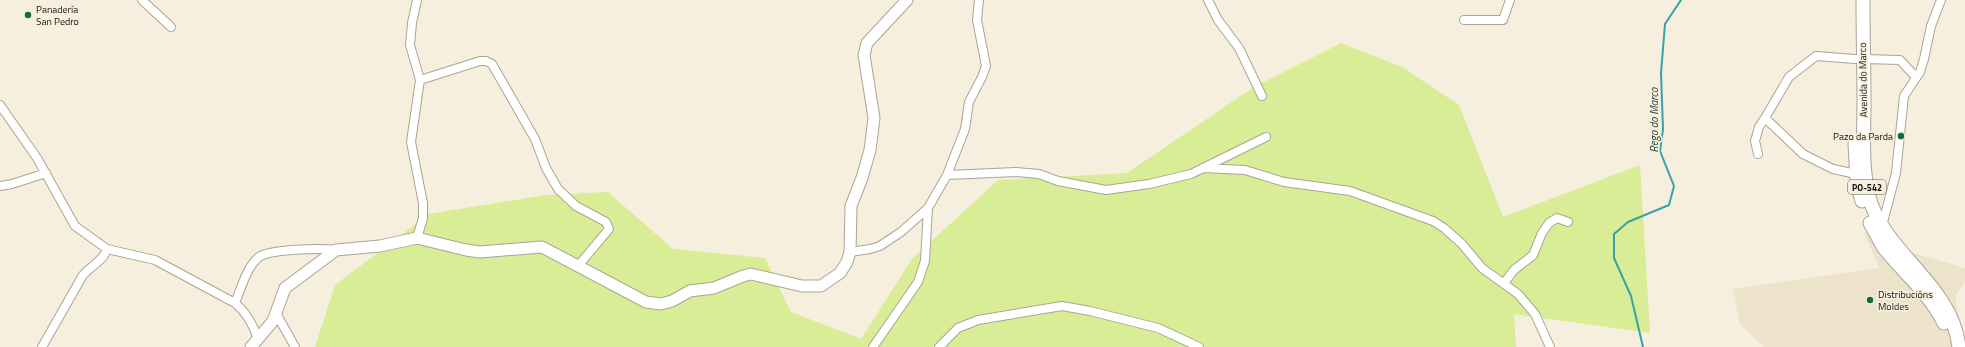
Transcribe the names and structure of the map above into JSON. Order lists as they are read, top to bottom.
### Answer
{
  "streets": {
    "main road": ["Avenida do Marco", "PO-542"]
  },
  "water": ["Rego do Marco"],
  "places": ["Panadería San Pedro", "Pazo da Parda", "Distribucións Moldes"]
}
